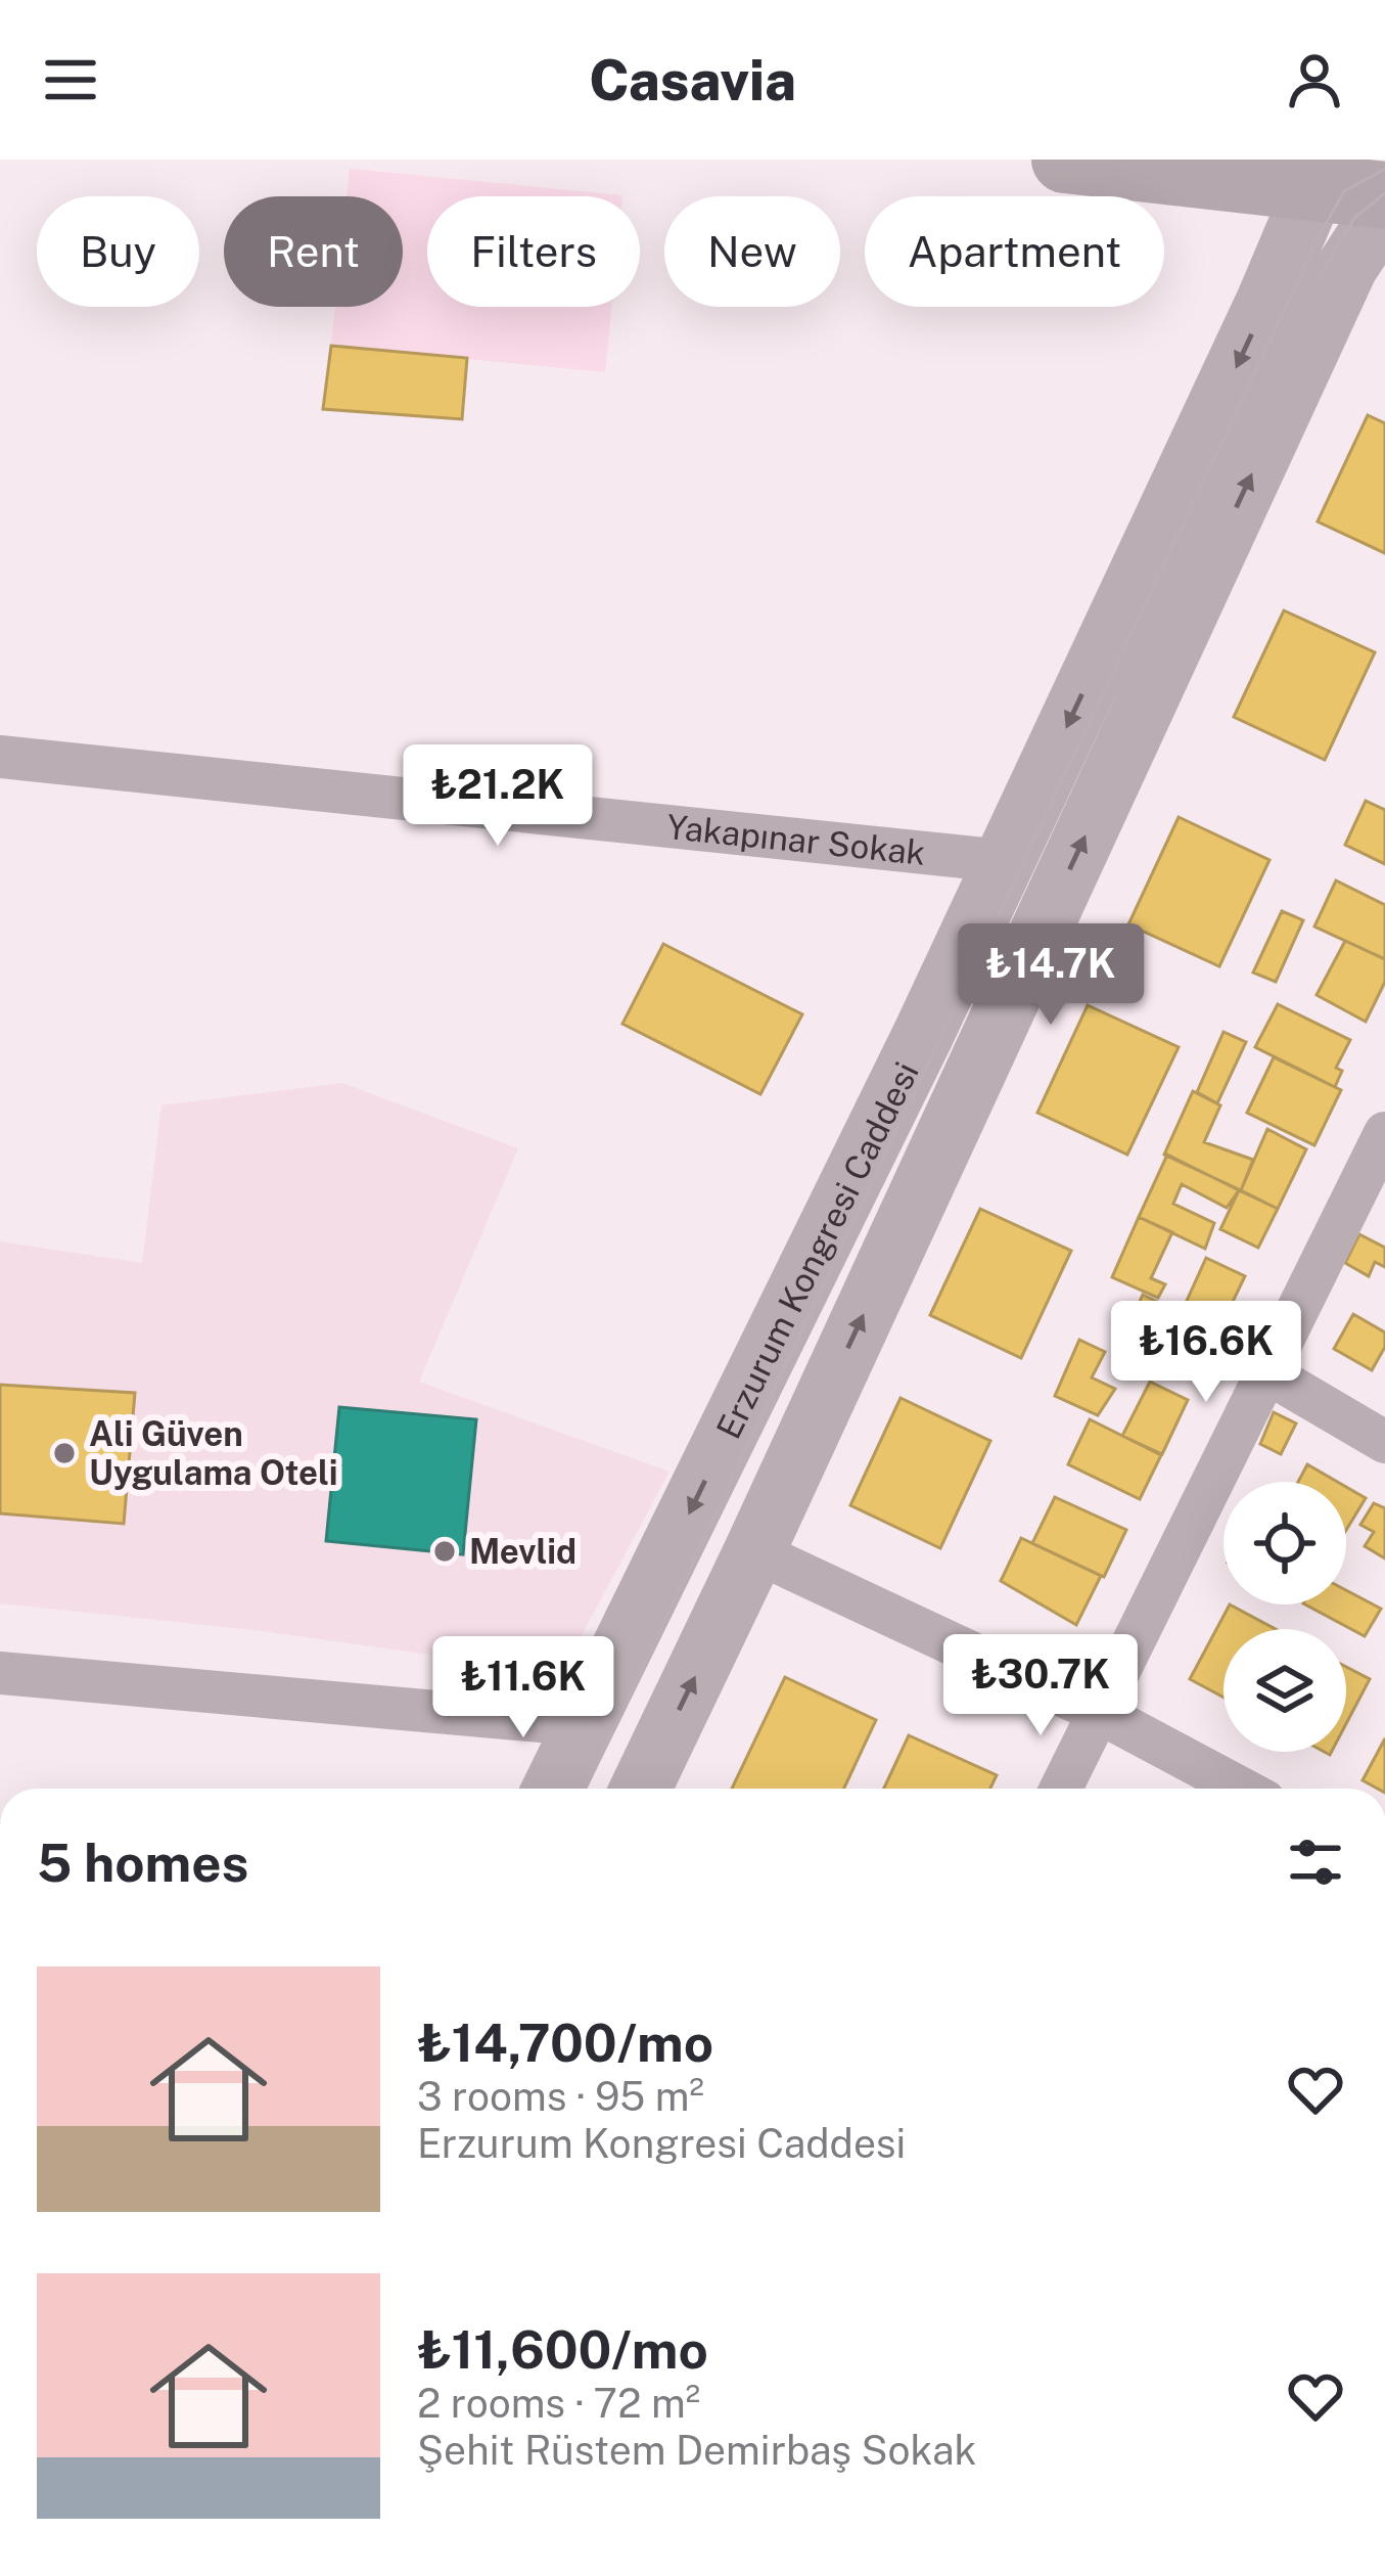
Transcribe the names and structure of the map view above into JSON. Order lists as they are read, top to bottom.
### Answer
{
  "streets": {
    "main road": ["Erzurum Kongresi Caddesi"],
    "street": ["Yakapınar Sokak"]
  },
  "crossings": [
    ["Yakapınar Sokak", "Erzurum Kongresi Caddesi"]
  ],
  "places": ["Ali Güven Uygulama Oteli", "Mevlid"],
  "page": {
    "header": "Casavia",
    "chip": [
      "Buy",
      "Rent",
      "Filters",
      "New",
      "Apartment"
    ],
    "price": [
      "₺21.2K",
      "₺14.7K",
      "₺16.6K",
      "₺30.7K",
      "₺11.6K"
    ],
    "heading": "5 homes",
    "list": [
      {
        "name": "₺14,700/mo",
        "note": "3 rooms · 95 m² · Erzurum Kongresi Caddesi"
      },
      {
        "name": "₺11,600/mo",
        "note": "2 rooms · 72 m² · Şehit Rüstem Demirbaş Sokak"
      }
    ]
  }
}
